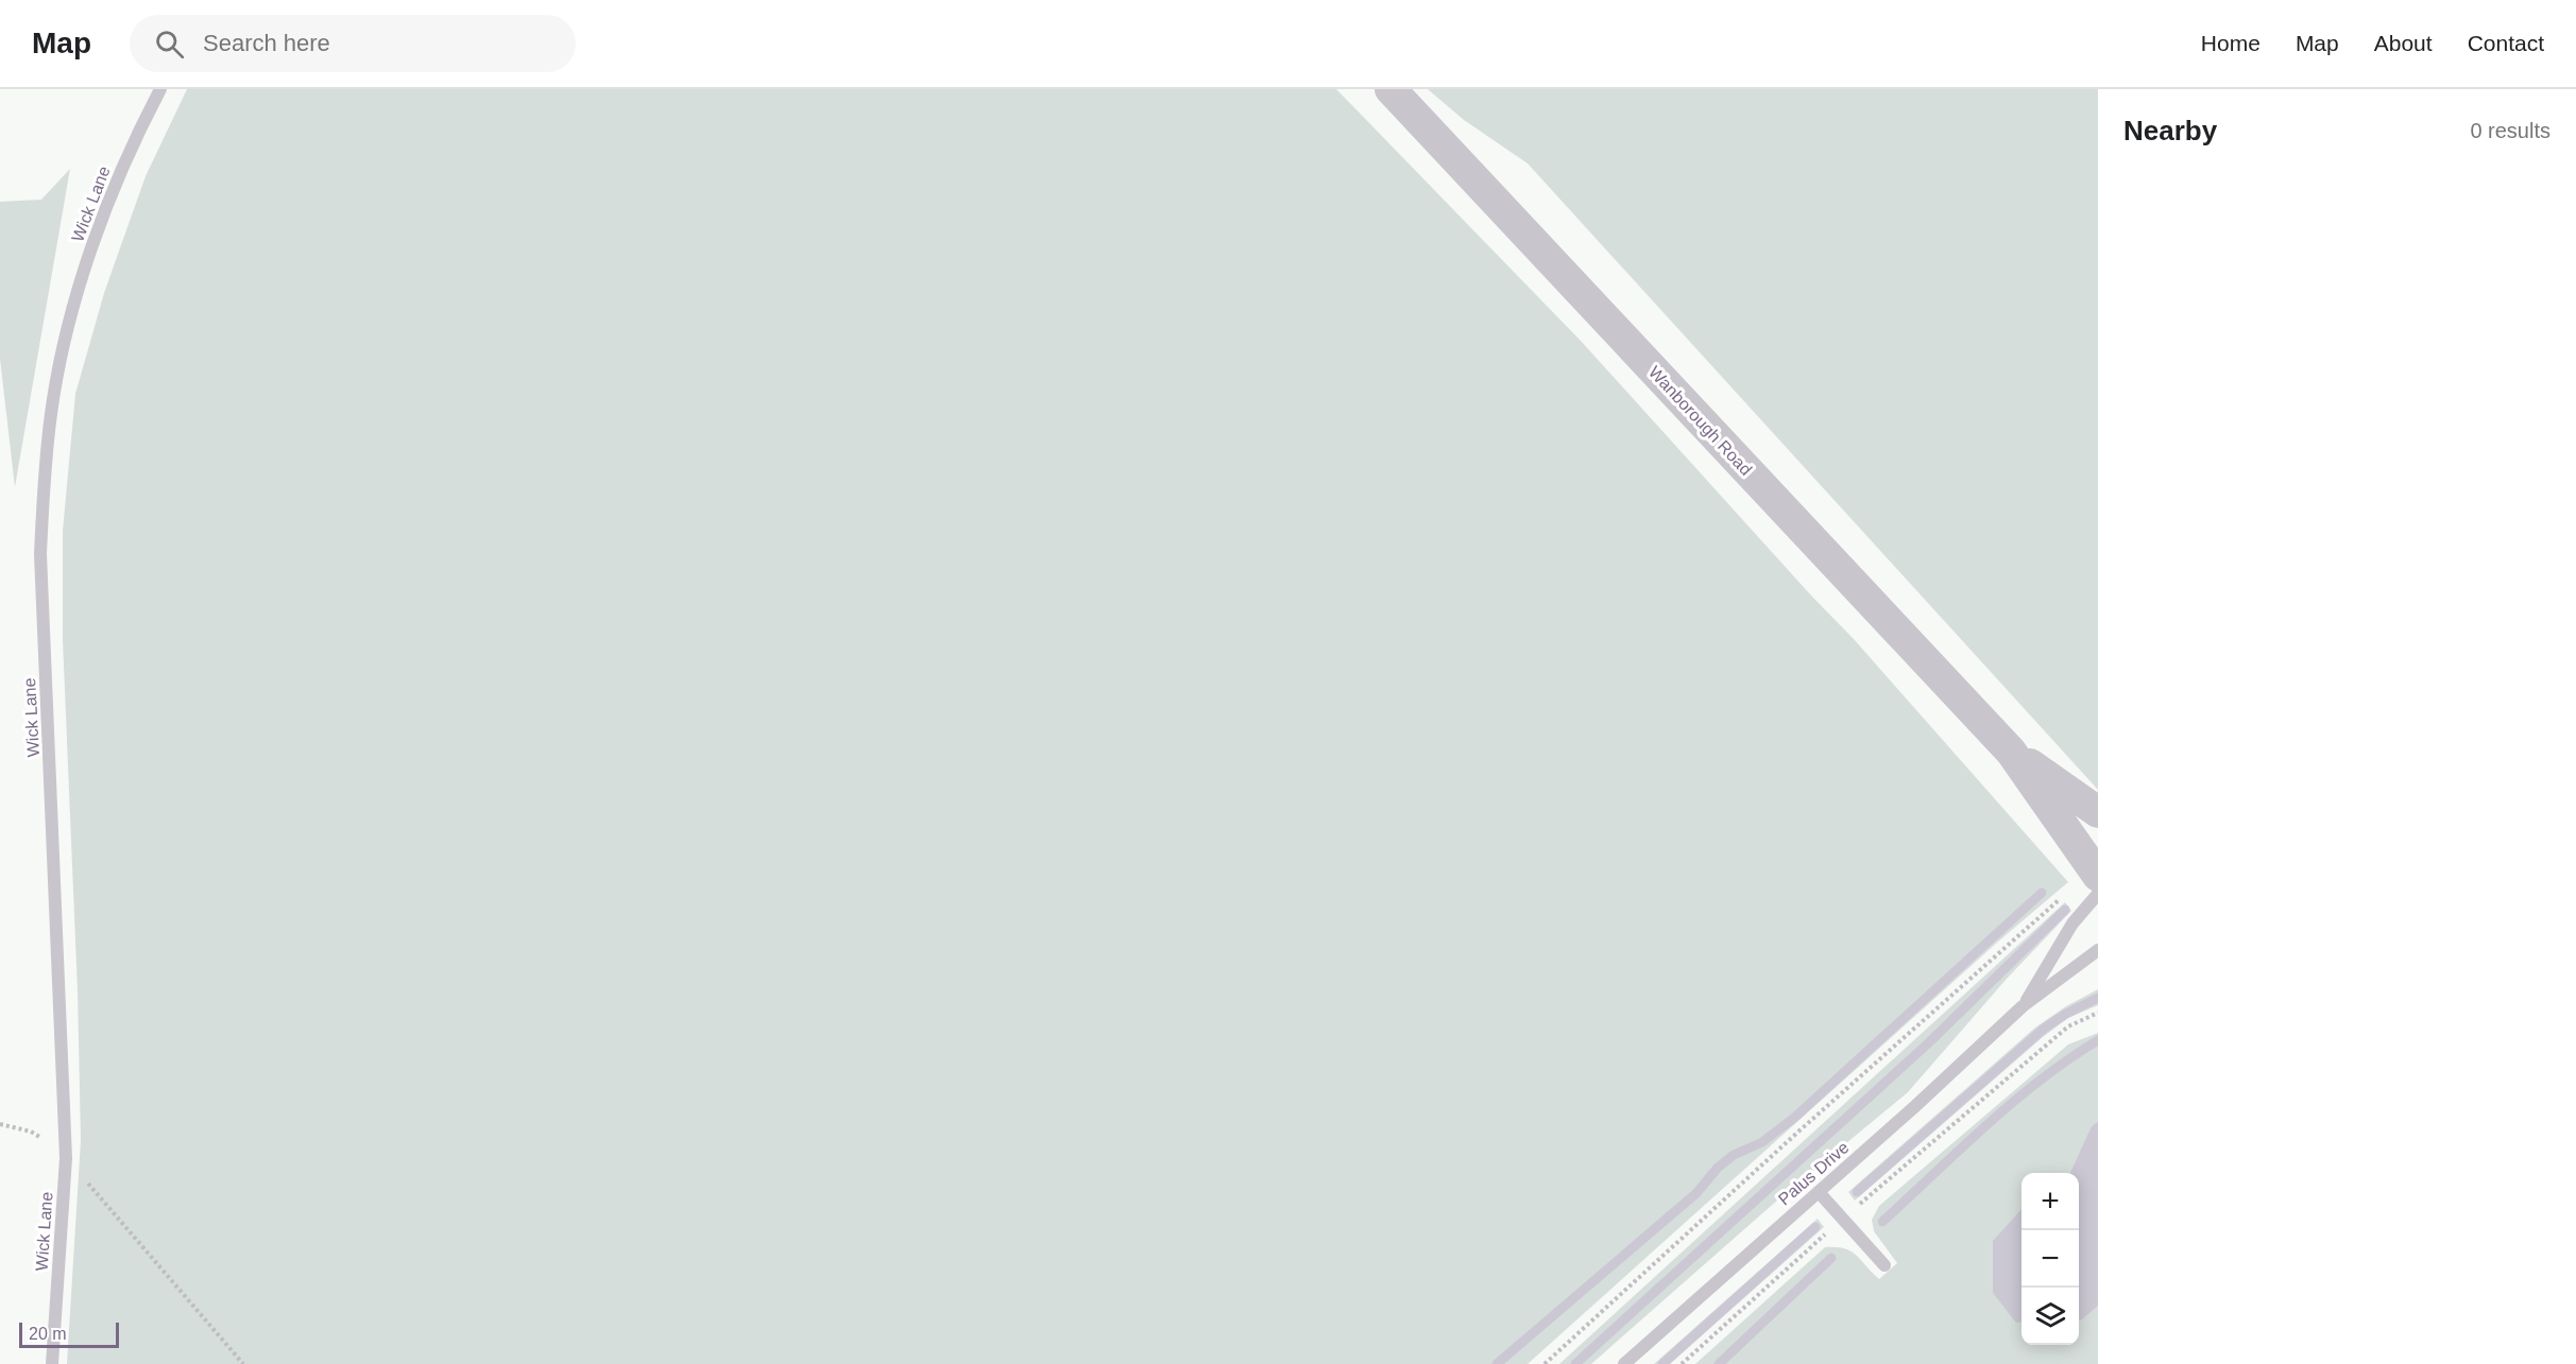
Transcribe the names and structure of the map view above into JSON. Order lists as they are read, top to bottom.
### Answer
{
  "streets": {
    "street": ["Wanborough Road"],
    "lane": ["Wick Lane", "Palus Drive"]
  },
  "scale_bar": "20 m",
  "page": {
    "header": "Map",
    "search": "Search here",
    "nav": [
      "Home",
      "Map",
      "About",
      "Contact"
    ],
    "heading": ["Nearby", "0 results"],
    "map_buttons": ["+", "−"],
    "scale": "20 m"
  }
}
